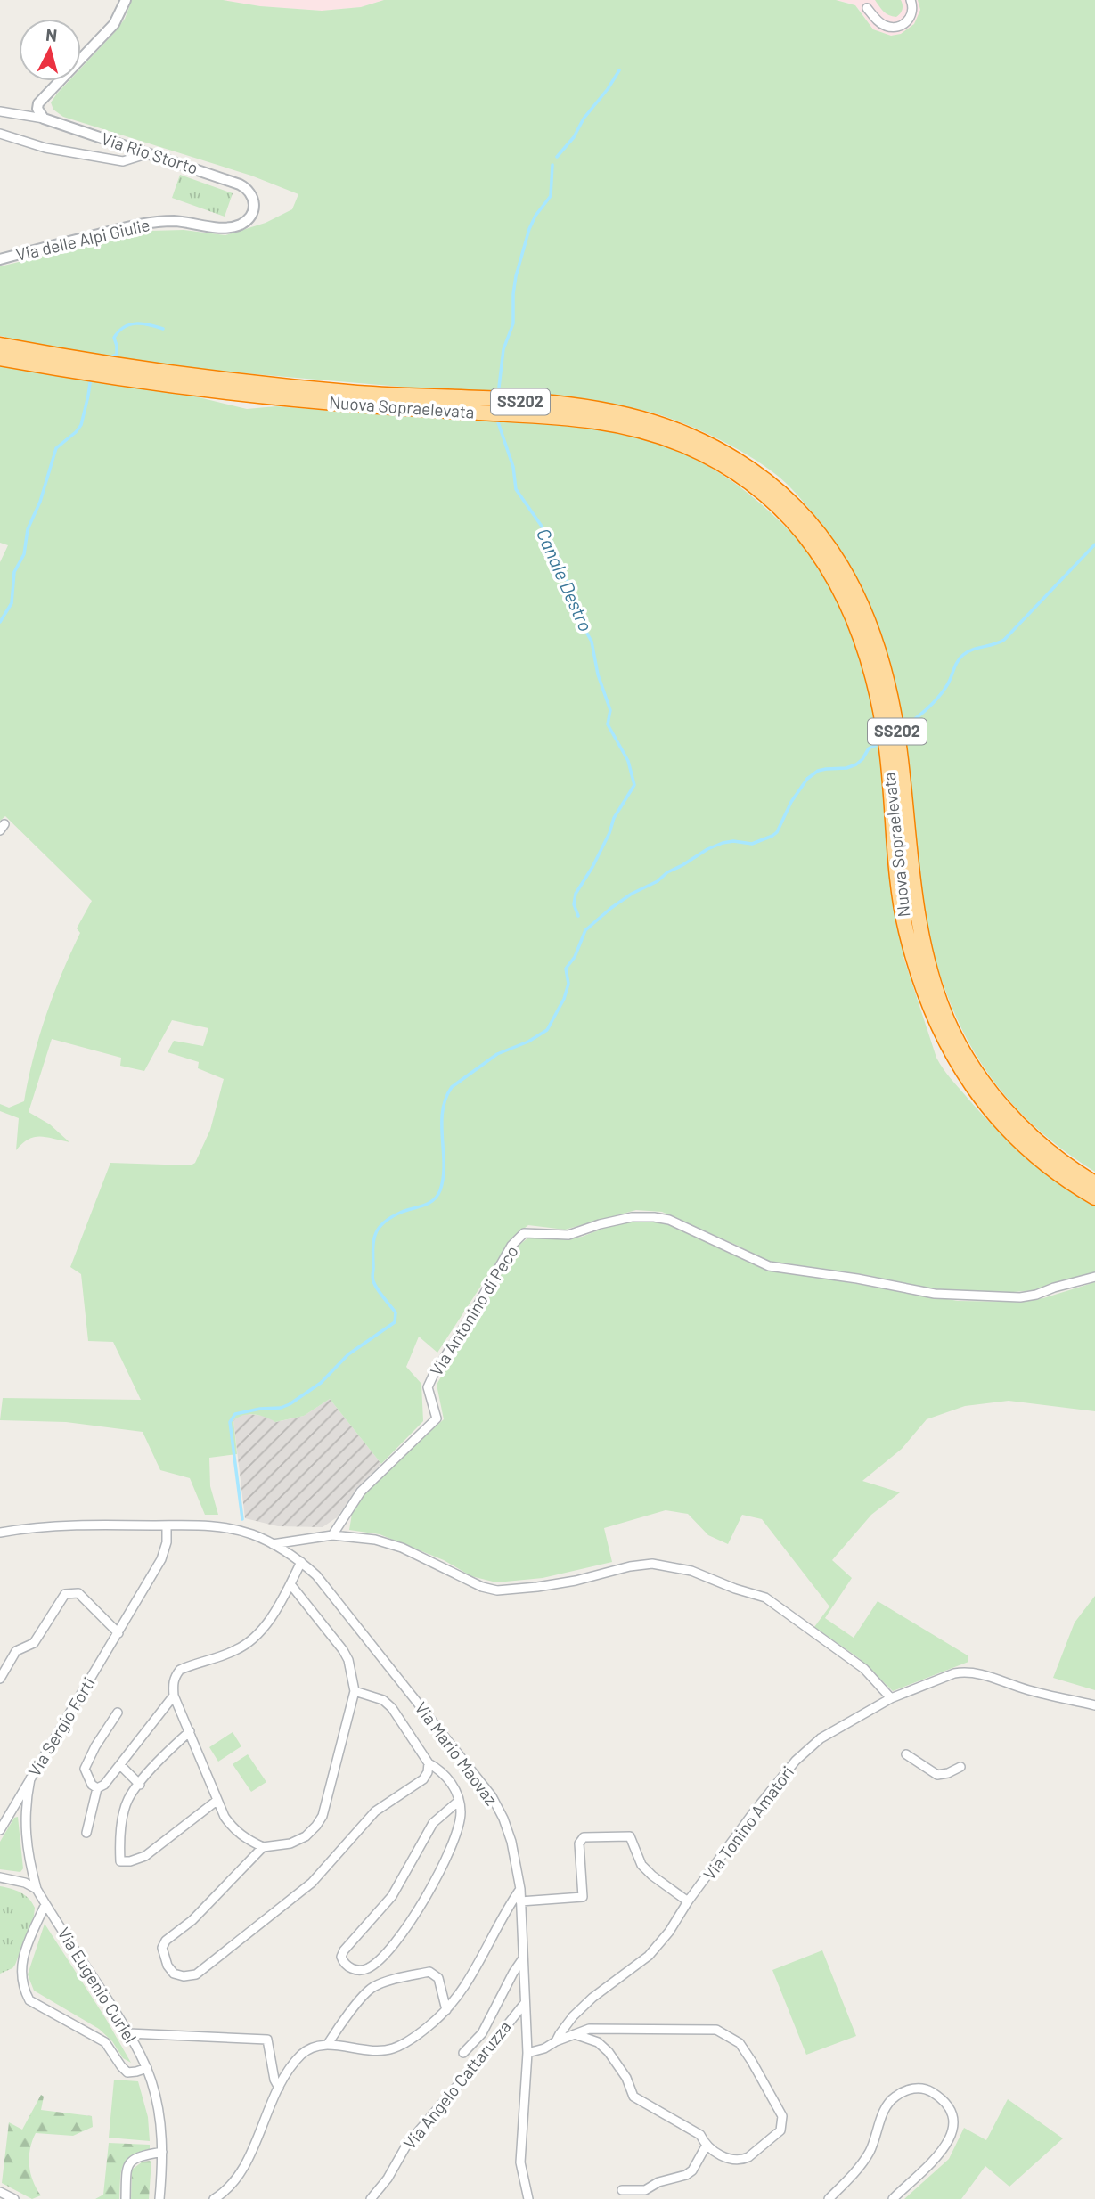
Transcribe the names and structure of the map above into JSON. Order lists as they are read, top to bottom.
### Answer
{
  "streets": {
    "highway": ["SS202", "Nuova Sopraelevata"],
    "street": [
      "Via Rio Storto",
      "Via delle Alpi Giulie",
      "Via Antonino di Peco",
      "Via Sergio Forti",
      "Via Mario Maovaz",
      "Via Tonino Amatori",
      "Via Eugenio Curiel",
      "Via Angelo Cattaruzza"
    ]
  },
  "crossings": [
    ["Via Rio Storto", "Via delle Alpi Giulie"],
    ["Via Sergio Forti", "Via Mario Maovaz"],
    ["Via Sergio Forti", "Via Eugenio Curiel"],
    ["Via Mario Maovaz", "Via Angelo Cattaruzza"]
  ],
  "water": ["Canale Destro"],
  "north": "top"
}
